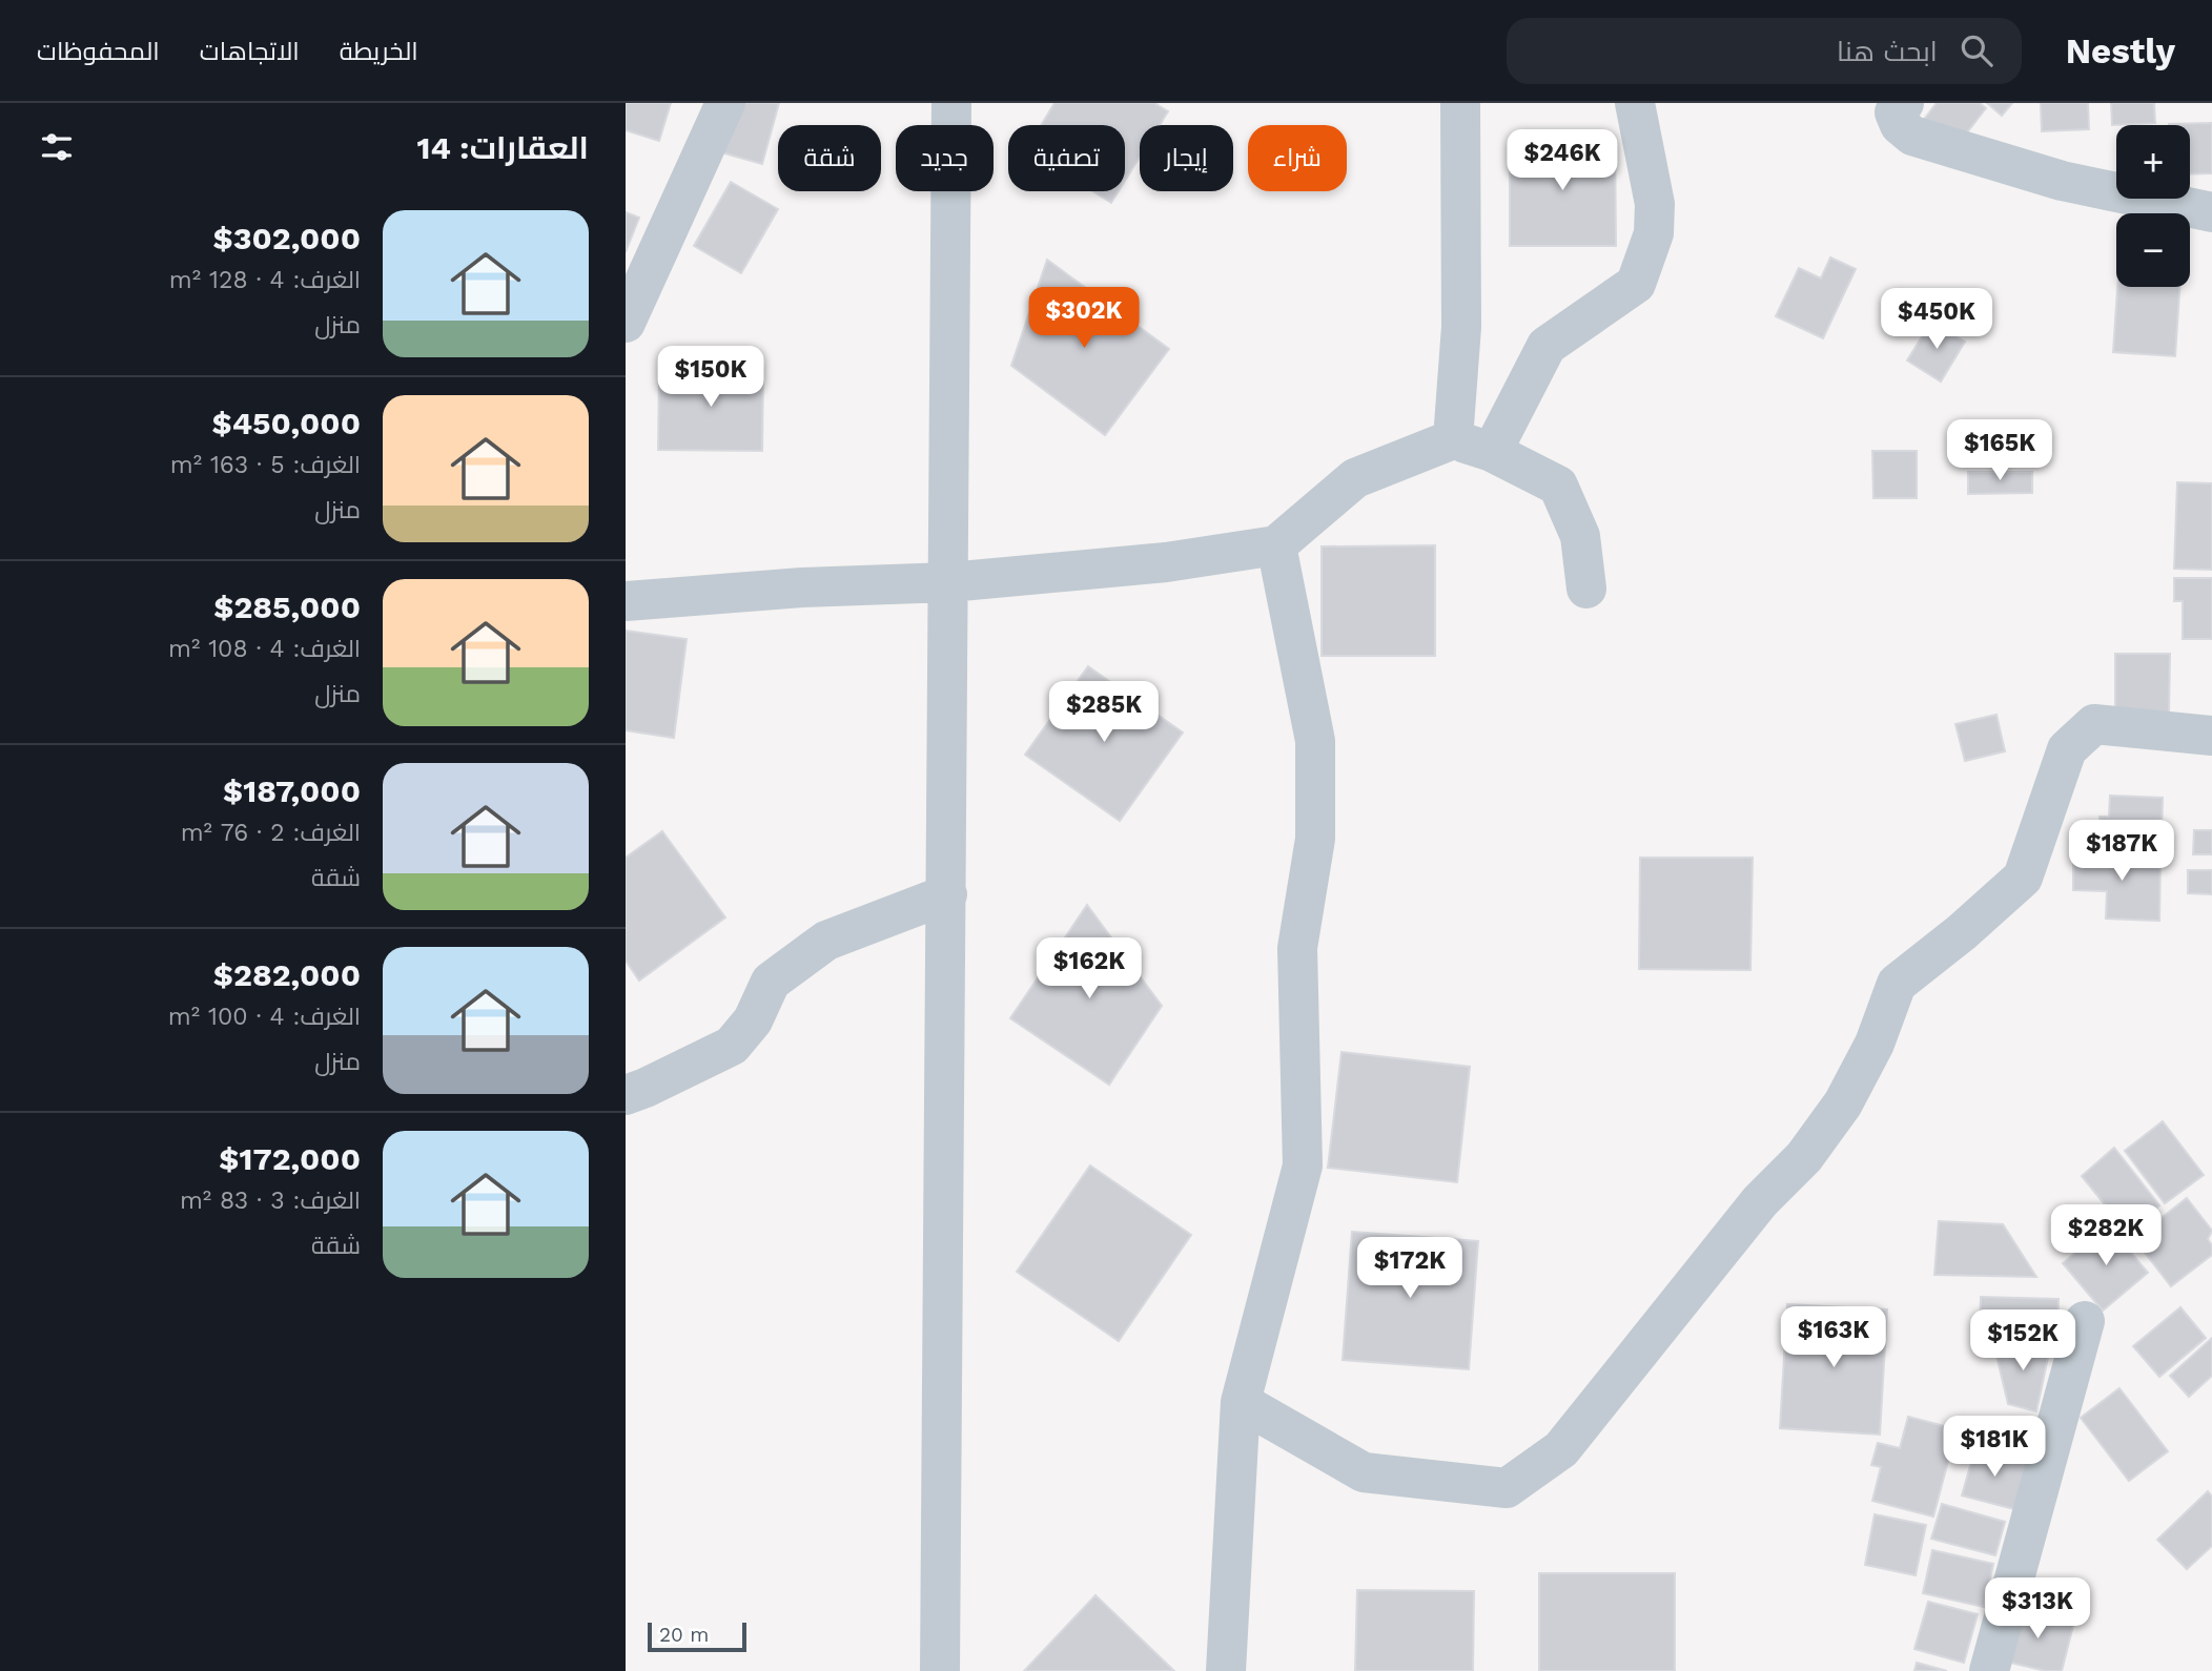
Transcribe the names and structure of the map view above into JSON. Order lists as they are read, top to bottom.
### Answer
{
  "scale_bar": "20 m",
  "page": {
    "header": "Nestly",
    "search": "ابحث هنا",
    "nav": ["الخريطة", "الاتجاهات", "المحفوظات"],
    "heading": "العقارات: 14",
    "map_buttons": ["+", "−"],
    "chip": [
      "شراء",
      "إيجار",
      "تصفية",
      "جديد",
      "شقة"
    ],
    "price": [
      "$246K",
      "$302K",
      "$450K",
      "$150K",
      "$165K",
      "$285K",
      "$187K",
      "$162K",
      "$282K",
      "$172K",
      "$163K",
      "$152K",
      "$181K",
      "$313K"
    ],
    "list": [
      {
        "name": "$302,000",
        "note": "الغرف: 4 · 128 m² · منزل"
      },
      {
        "name": "$450,000",
        "note": "الغرف: 5 · 163 m² · منزل"
      },
      {
        "name": "$285,000",
        "note": "الغرف: 4 · 108 m² · منزل"
      },
      {
        "name": "$187,000",
        "note": "الغرف: 2 · 76 m² · شقة"
      },
      {
        "name": "$282,000",
        "note": "الغرف: 4 · 100 m² · منزل"
      },
      {
        "name": "$172,000",
        "note": "الغرف: 3 · 83 m² · شقة"
      }
    ],
    "scale": "20 m"
  }
}
